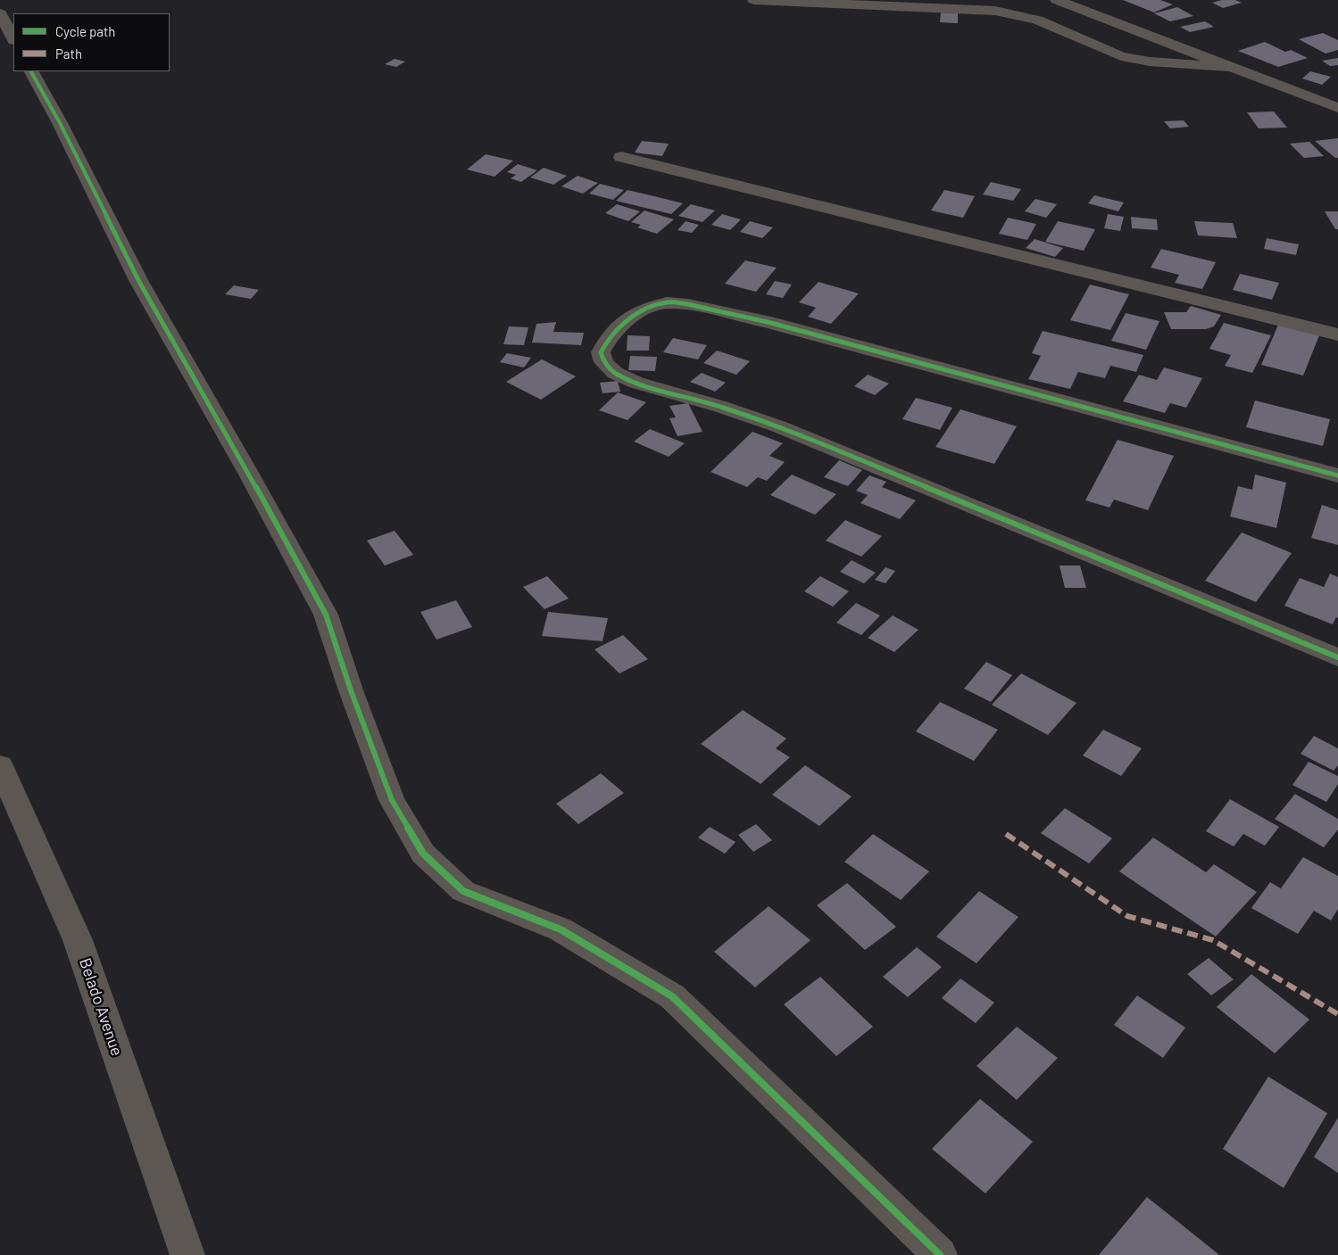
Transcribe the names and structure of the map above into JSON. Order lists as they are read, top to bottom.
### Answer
{
  "streets": {
    "street": ["Belado Avenue"]
  },
  "legend": ["Cycle path", "Path"]
}
